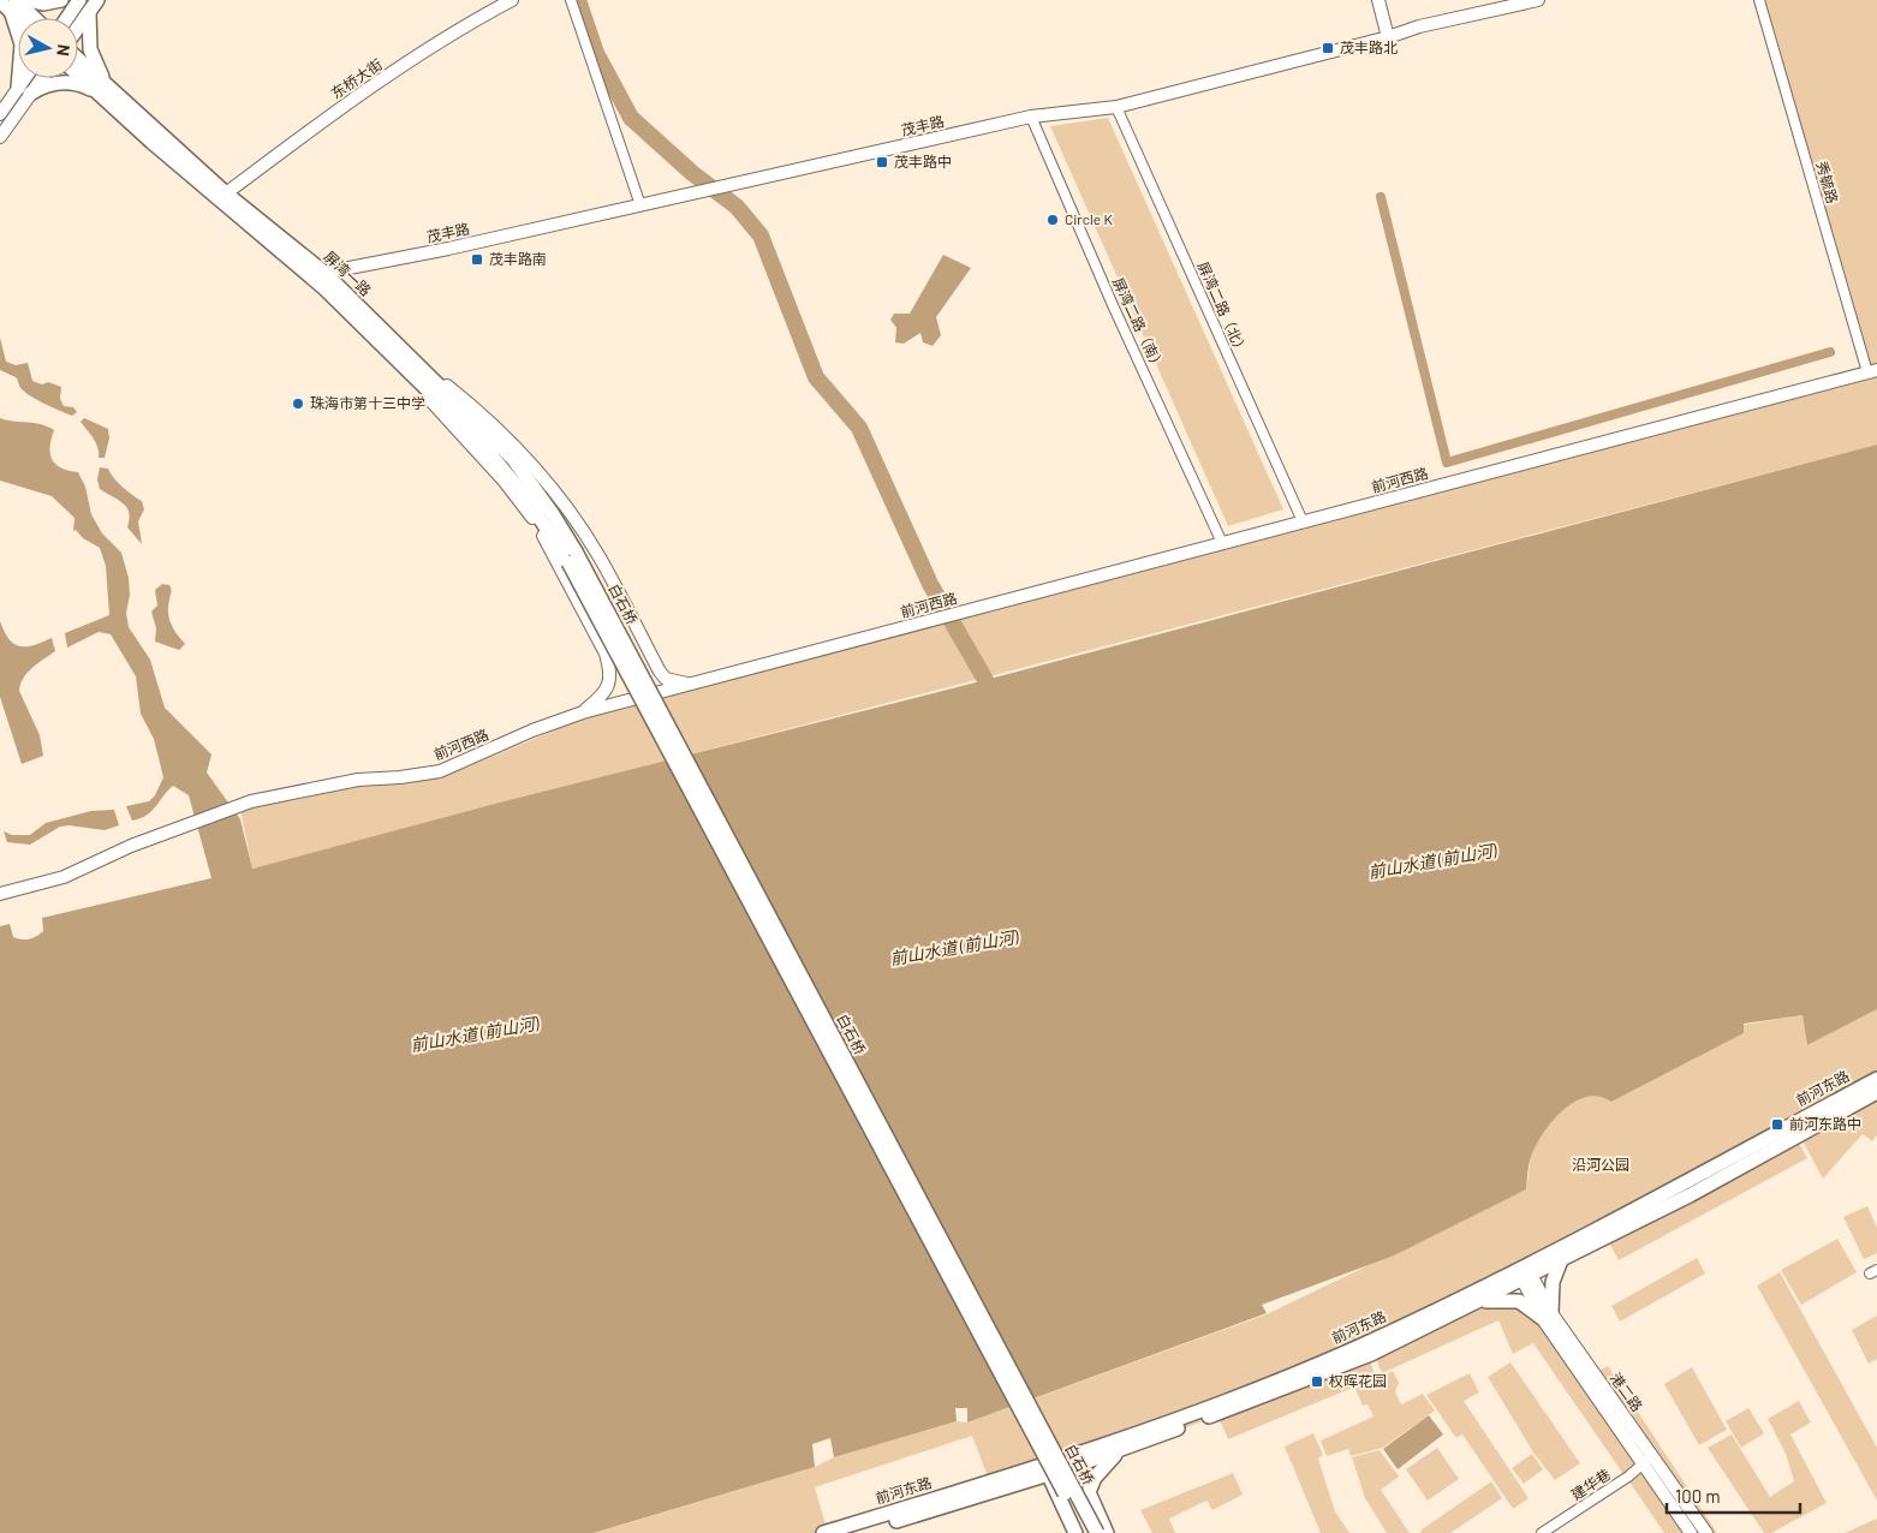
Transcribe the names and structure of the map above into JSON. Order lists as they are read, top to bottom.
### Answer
{
  "streets": {
    "main road": ["屏湾一路", "白石桥", "前河东路"],
    "street": [
      "东桥大街",
      "茂丰路",
      "秀毓路",
      "屏湾二路（北）",
      "屏湾二路（南）",
      "前河西路",
      "港二路",
      "建华巷"
    ]
  },
  "crossings": [
    ["东桥大街", "屏湾一路"],
    ["茂丰路", "屏湾一路"],
    ["茂丰路", "屏湾二路（北）"],
    ["茂丰路", "屏湾二路（南）"],
    ["秀毓路", "前河西路"],
    ["屏湾一路", "白石桥"],
    ["屏湾二路（北）", "前河西路"],
    ["屏湾二路（南）", "前河西路"],
    ["前河东路", "港二路"],
    ["港二路", "建华巷"]
  ],
  "water": ["前山水道 (前山河)"],
  "parks": ["沿河公园"],
  "places": {
    "transit": [
      "茂丰路北",
      "茂丰路中",
      "茂丰路南",
      "前河东路中",
      "权晖花园"
    ],
    "other": ["Circle K", "珠海市第十三中学"]
  },
  "scale_bar": "100 m",
  "north": "right"
}
